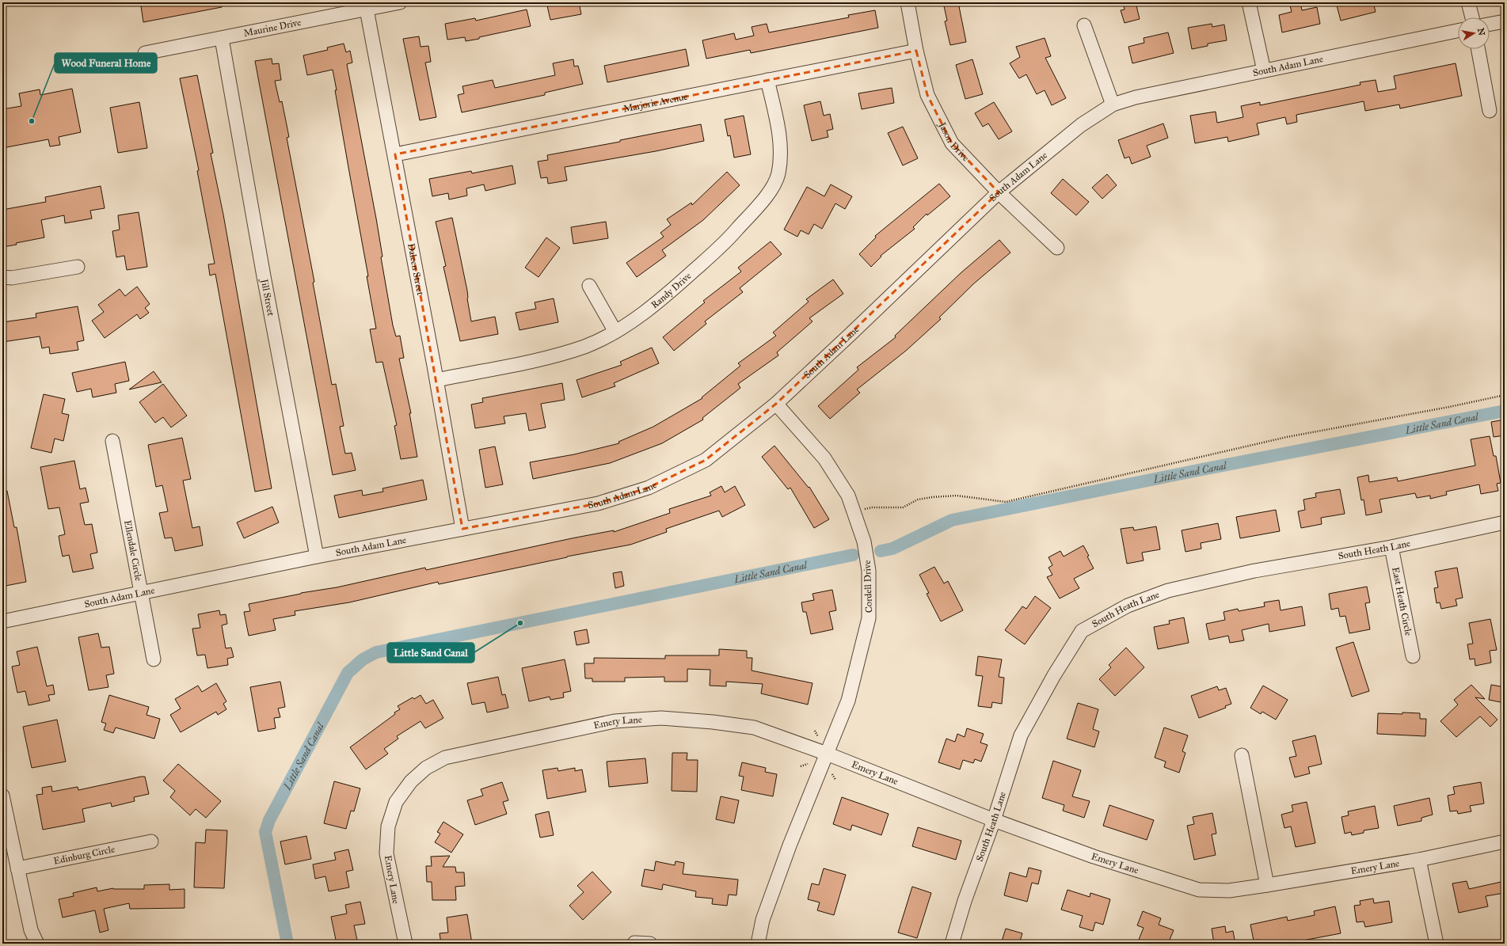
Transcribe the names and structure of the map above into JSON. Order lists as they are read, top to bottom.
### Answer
{
  "streets": {
    "street": [
      "Maurine Drive",
      "South Adam Lane",
      "Marjorie Avenue",
      "Jason Drive",
      "Daleen Street",
      "Randy Drive",
      "Jill Street",
      "South Heath Lane",
      "Ellendale Circle",
      "Cordell Drive",
      "East Heath Circle",
      "Emery Lane",
      "Edinburg Circle"
    ]
  },
  "crossings": [
    ["Maurine Drive", "Daleen Street"],
    ["Maurine Drive", "Jill Street"],
    ["South Adam Lane", "Jason Drive"],
    ["South Adam Lane", "Daleen Street"],
    ["South Adam Lane", "Jill Street"],
    ["South Adam Lane", "Ellendale Circle"],
    ["South Adam Lane", "Cordell Drive"],
    ["Marjorie Avenue", "Jason Drive"],
    ["Marjorie Avenue", "Daleen Street"],
    ["Marjorie Avenue", "Randy Drive"],
    ["Daleen Street", "Randy Drive"],
    ["South Heath Lane", "East Heath Circle"],
    ["South Heath Lane", "Emery Lane"],
    ["Cordell Drive", "Emery Lane"]
  ],
  "water": ["Little Sand Canal"],
  "places": ["Wood Funeral Home", "Little Sand Canal"],
  "north": "right"
}
